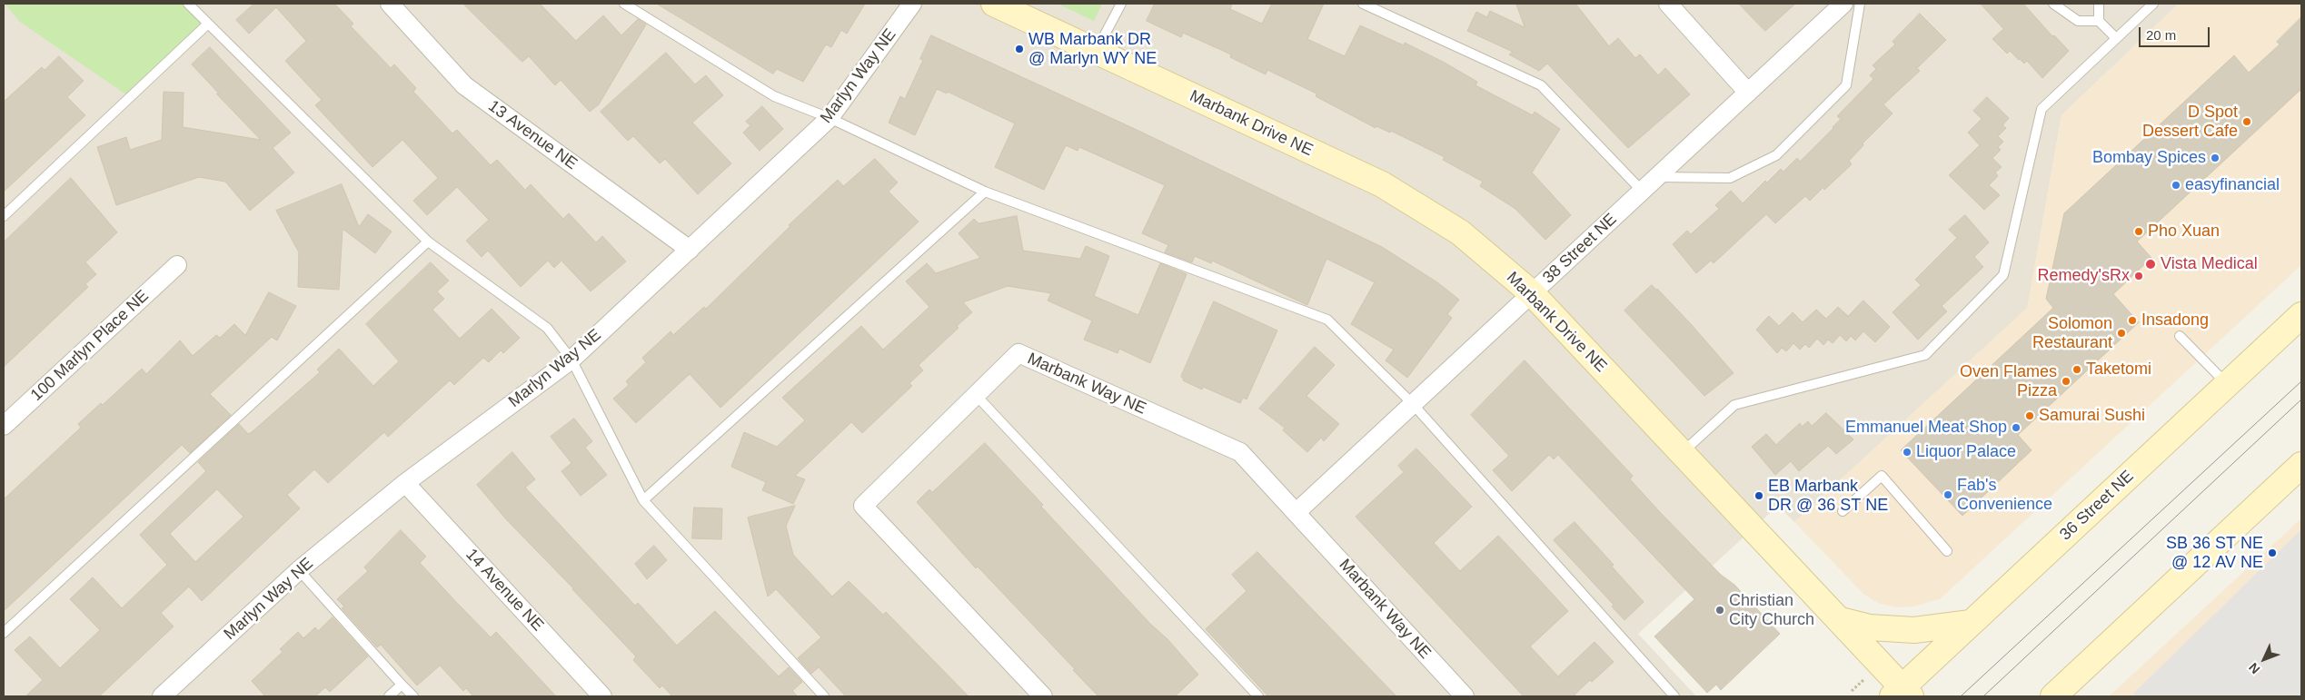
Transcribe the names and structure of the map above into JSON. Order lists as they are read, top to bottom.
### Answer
{
  "streets": {
    "street": [
      "Marlyn Way NE",
      "Marbank Drive NE",
      "13 Avenue NE",
      "38 Street NE",
      "100 Marlyn Place NE",
      "Marbank Way NE",
      "36 Street NE",
      "14 Avenue NE"
    ]
  },
  "crossings": [
    ["Marlyn Way NE", "13 Avenue NE"],
    ["Marlyn Way NE", "14 Avenue NE"],
    ["Marbank Drive NE", "38 Street NE"],
    ["Marbank Drive NE", "36 Street NE"],
    ["38 Street NE", "Marbank Way NE"]
  ],
  "places": [
    "WB Marbank DR @ Marlyn WY NE",
    "D Spot Dessert Cafe",
    "Bombay Spices",
    "easyfinancial",
    "Pho Xuan",
    "Vista Medical",
    "Remedy'sRx",
    "Insadong",
    "Solomon Restaurant",
    "Taketomi",
    "Oven Flames Pizza",
    "Samurai Sushi",
    "Emmanuel Meat Shop",
    "Liquor Palace",
    "Fab's Convenience",
    "EB Marbank DR @ 36 ST NE",
    "SB 36 ST NE @ 12 AV NE",
    "Christian City Church"
  ],
  "scale_bar": "20 m",
  "north": "bottom left"
}
